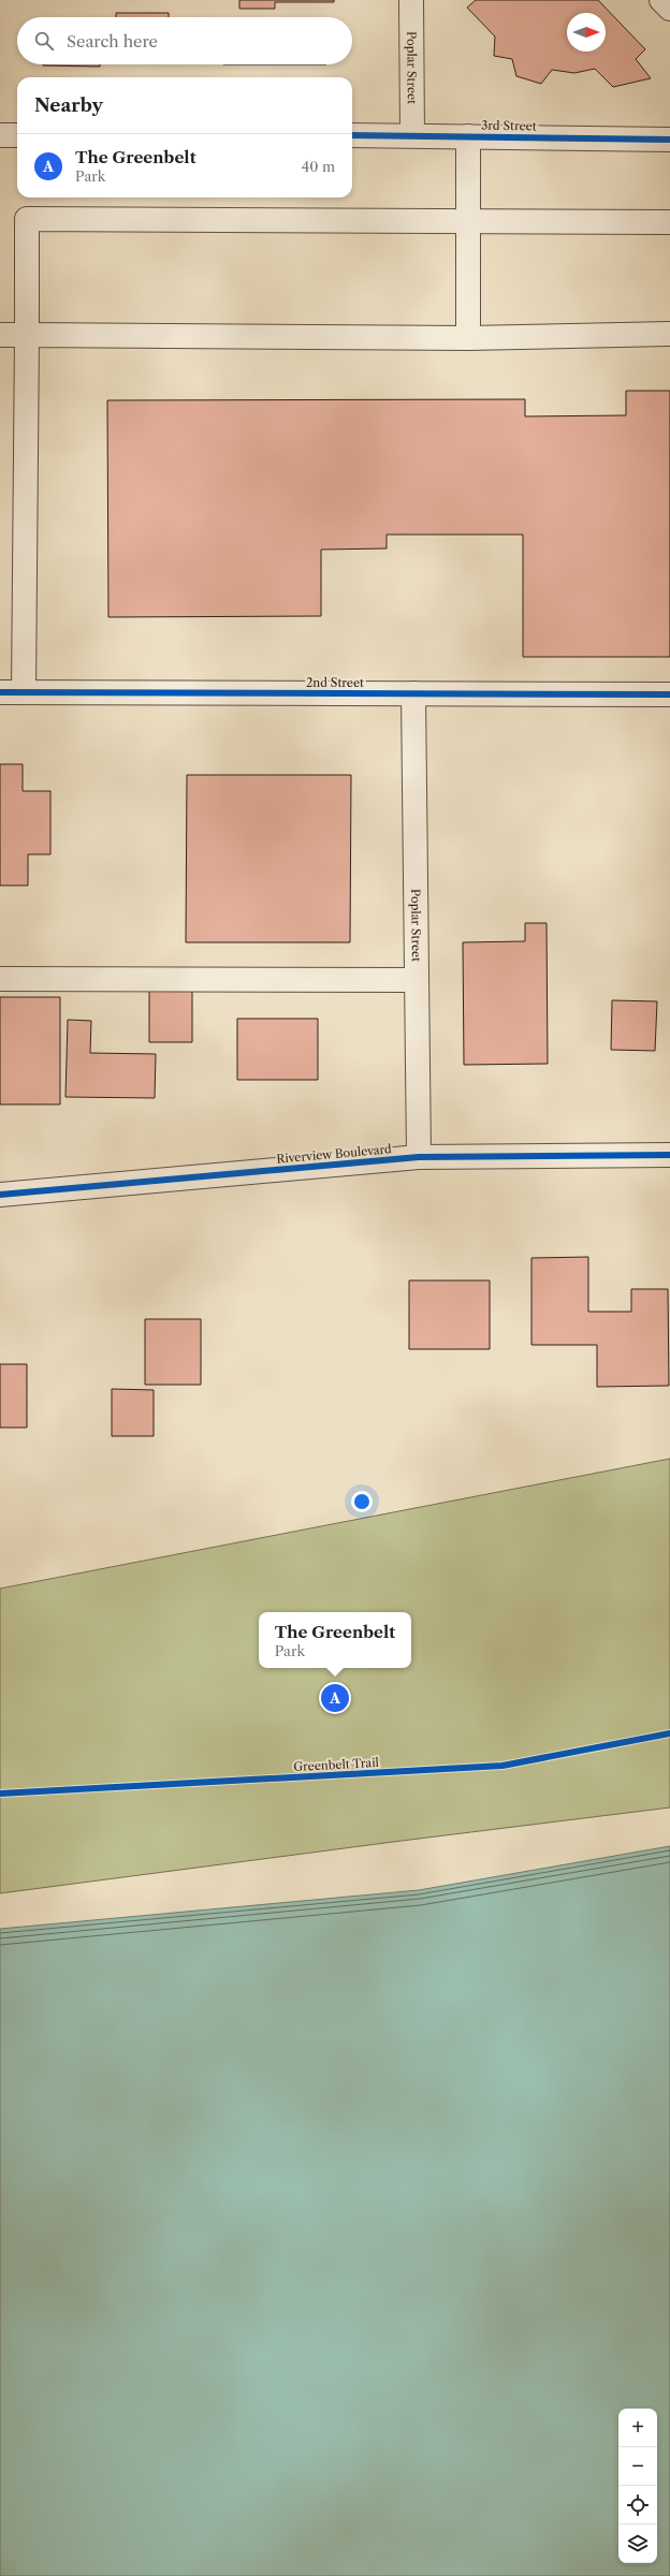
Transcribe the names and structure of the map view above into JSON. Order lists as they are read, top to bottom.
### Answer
{
  "streets": {
    "street": [
      "Poplar Street",
      "3rd Street",
      "2nd Street",
      "Riverview Boulevard"
    ],
    "cycle path": ["Greenbelt Trail"]
  },
  "crossings": [
    ["Poplar Street", "3rd Street"],
    ["Poplar Street", "2nd Street"],
    ["Poplar Street", "Riverview Boulevard"]
  ],
  "north": "right",
  "page": {
    "search": "Search here",
    "heading": "Nearby",
    "list": [
      {
        "mark": "A",
        "name": "The Greenbelt",
        "note": "Park",
        "value": "40 m"
      }
    ],
    "popup": ["The Greenbelt", "Park"],
    "pins": "A",
    "map_buttons": ["+", "−"]
  }
}
